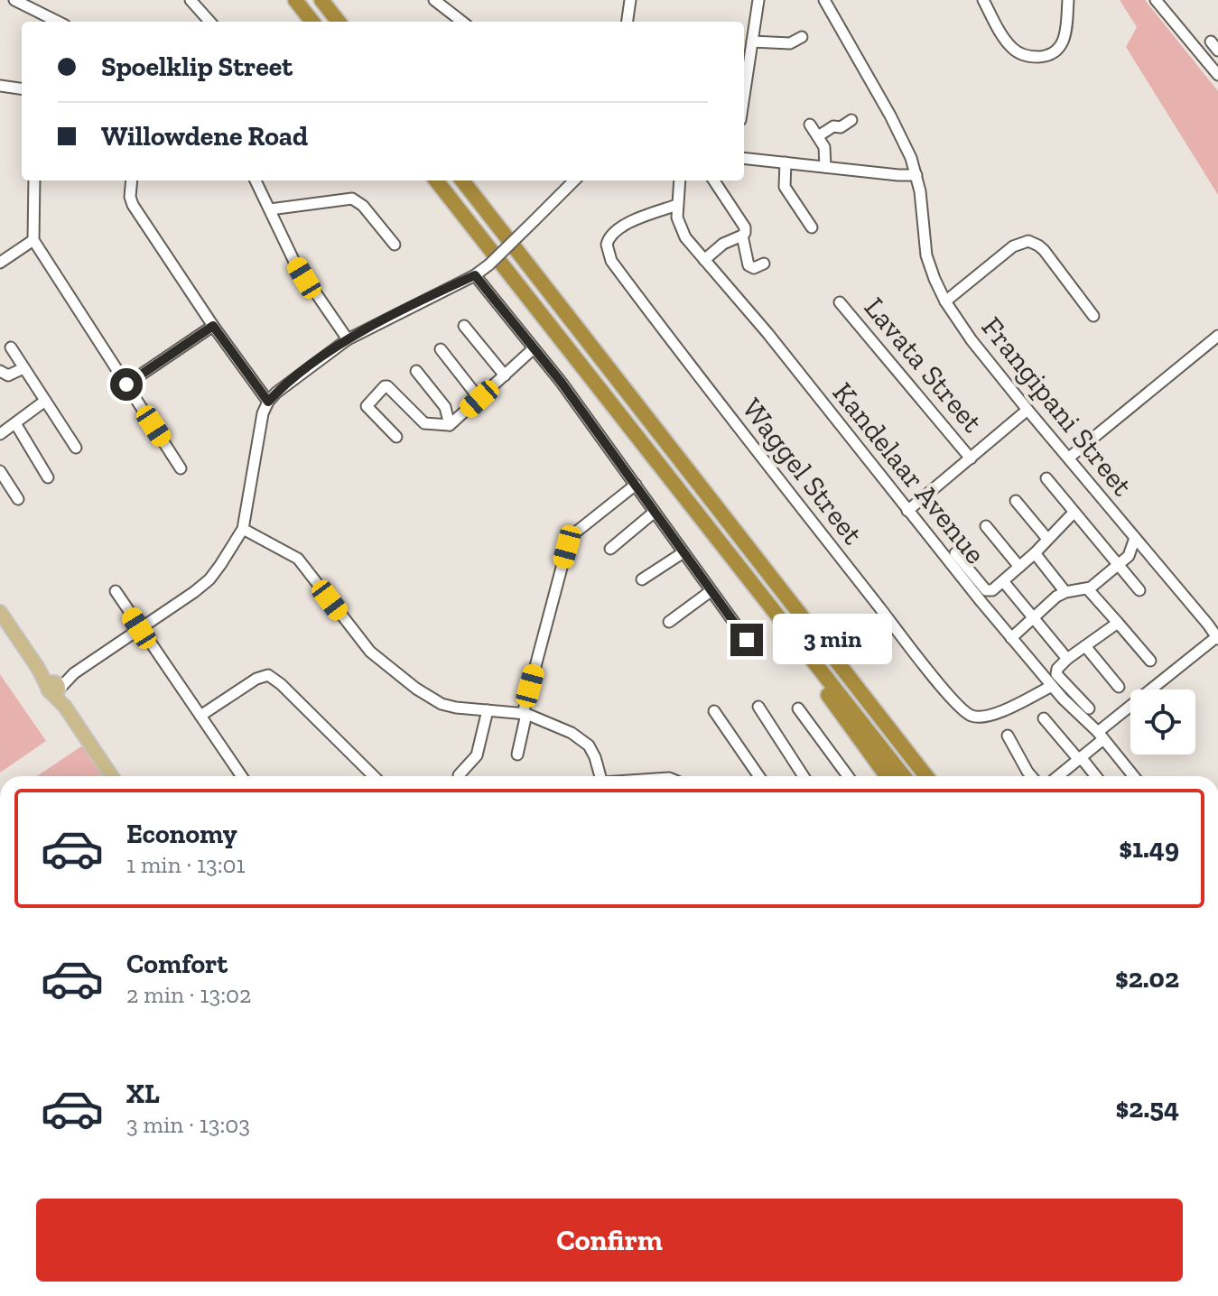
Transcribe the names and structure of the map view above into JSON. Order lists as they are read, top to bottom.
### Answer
{
  "streets": {
    "street": [
      "Lavata Street",
      "Frangipani Street",
      "Waggel Street",
      "Kandelaar Avenue"
    ]
  },
  "crossings": [
    ["Waggel Street", "Kandelaar Avenue"]
  ],
  "page": {
    "banner": ["Spoelklip Street", "Willowdene Road"],
    "bubble": "3 min",
    "list": [
      {
        "name": "Economy",
        "note": "1 min · 13:01",
        "value": "$1.49"
      },
      {
        "name": "Comfort",
        "note": "2 min · 13:02",
        "value": "$2.02"
      },
      {
        "name": "XL",
        "note": "3 min · 13:03",
        "value": "$2.54"
      }
    ],
    "buttons": "Confirm"
  }
}
